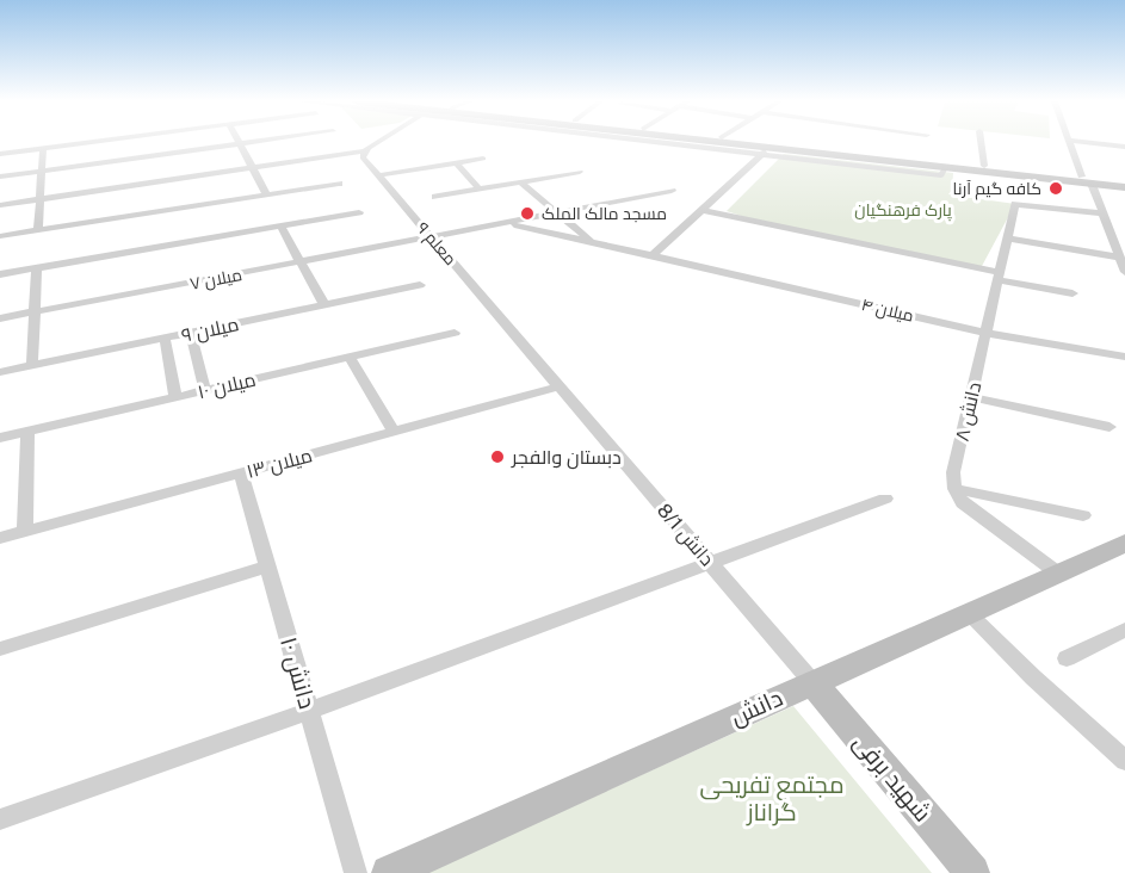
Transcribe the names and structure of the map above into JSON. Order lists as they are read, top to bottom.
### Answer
{
  "streets": {
    "main road": ["دانش", "شهید برفی"],
    "street": [
      "معلم ۹",
      "میلان ۷",
      "میلان ۴",
      "میلان ۹",
      "میلان ۱۰",
      "دانش ۸",
      "میلان ۱۳",
      "دانش 8/1",
      "دانش ۱۰"
    ]
  },
  "crossings": [
    ["معلم ۹", "میلان ۷"],
    ["معلم ۹", "میلان ۱۳"],
    ["معلم ۹", "دانش 8/1"],
    ["میلان ۷", "میلان ۴"],
    ["میلان ۴", "دانش ۸"],
    ["میلان ۱۳", "دانش 8/1"],
    ["میلان ۱۳", "دانش ۱۰"],
    ["دانش 8/1", "دانش"],
    ["دانش 8/1", "شهید برفی"],
    ["دانش", "شهید برفی"]
  ],
  "parks": ["پارک فرهنگیان", "مجتمع تفریحی گراناز"],
  "places": ["کافه گیم آرنا", "مسجد مالک الملک", "دبستان والفجر"]
}
